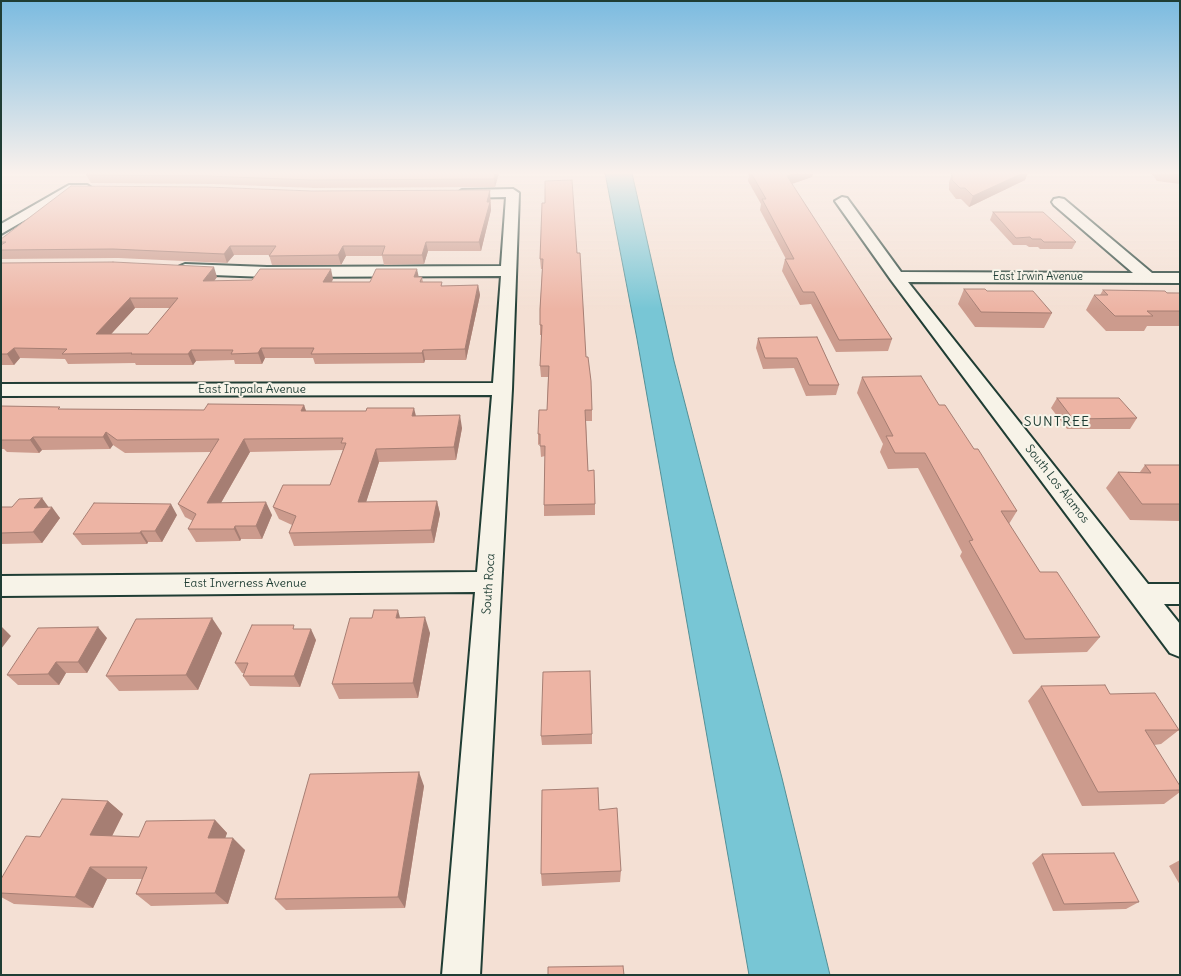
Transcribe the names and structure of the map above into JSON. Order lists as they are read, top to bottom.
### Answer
{
  "streets": {
    "street": [
      "East Irwin Avenue",
      "East Impala Avenue",
      "South Los Alamos",
      "East Inverness Avenue",
      "South Roca"
    ]
  },
  "crossings": [
    ["East Irwin Avenue", "South Los Alamos"],
    ["East Impala Avenue", "South Roca"],
    ["East Inverness Avenue", "South Roca"]
  ],
  "districts": ["SUNTREE"]
}
